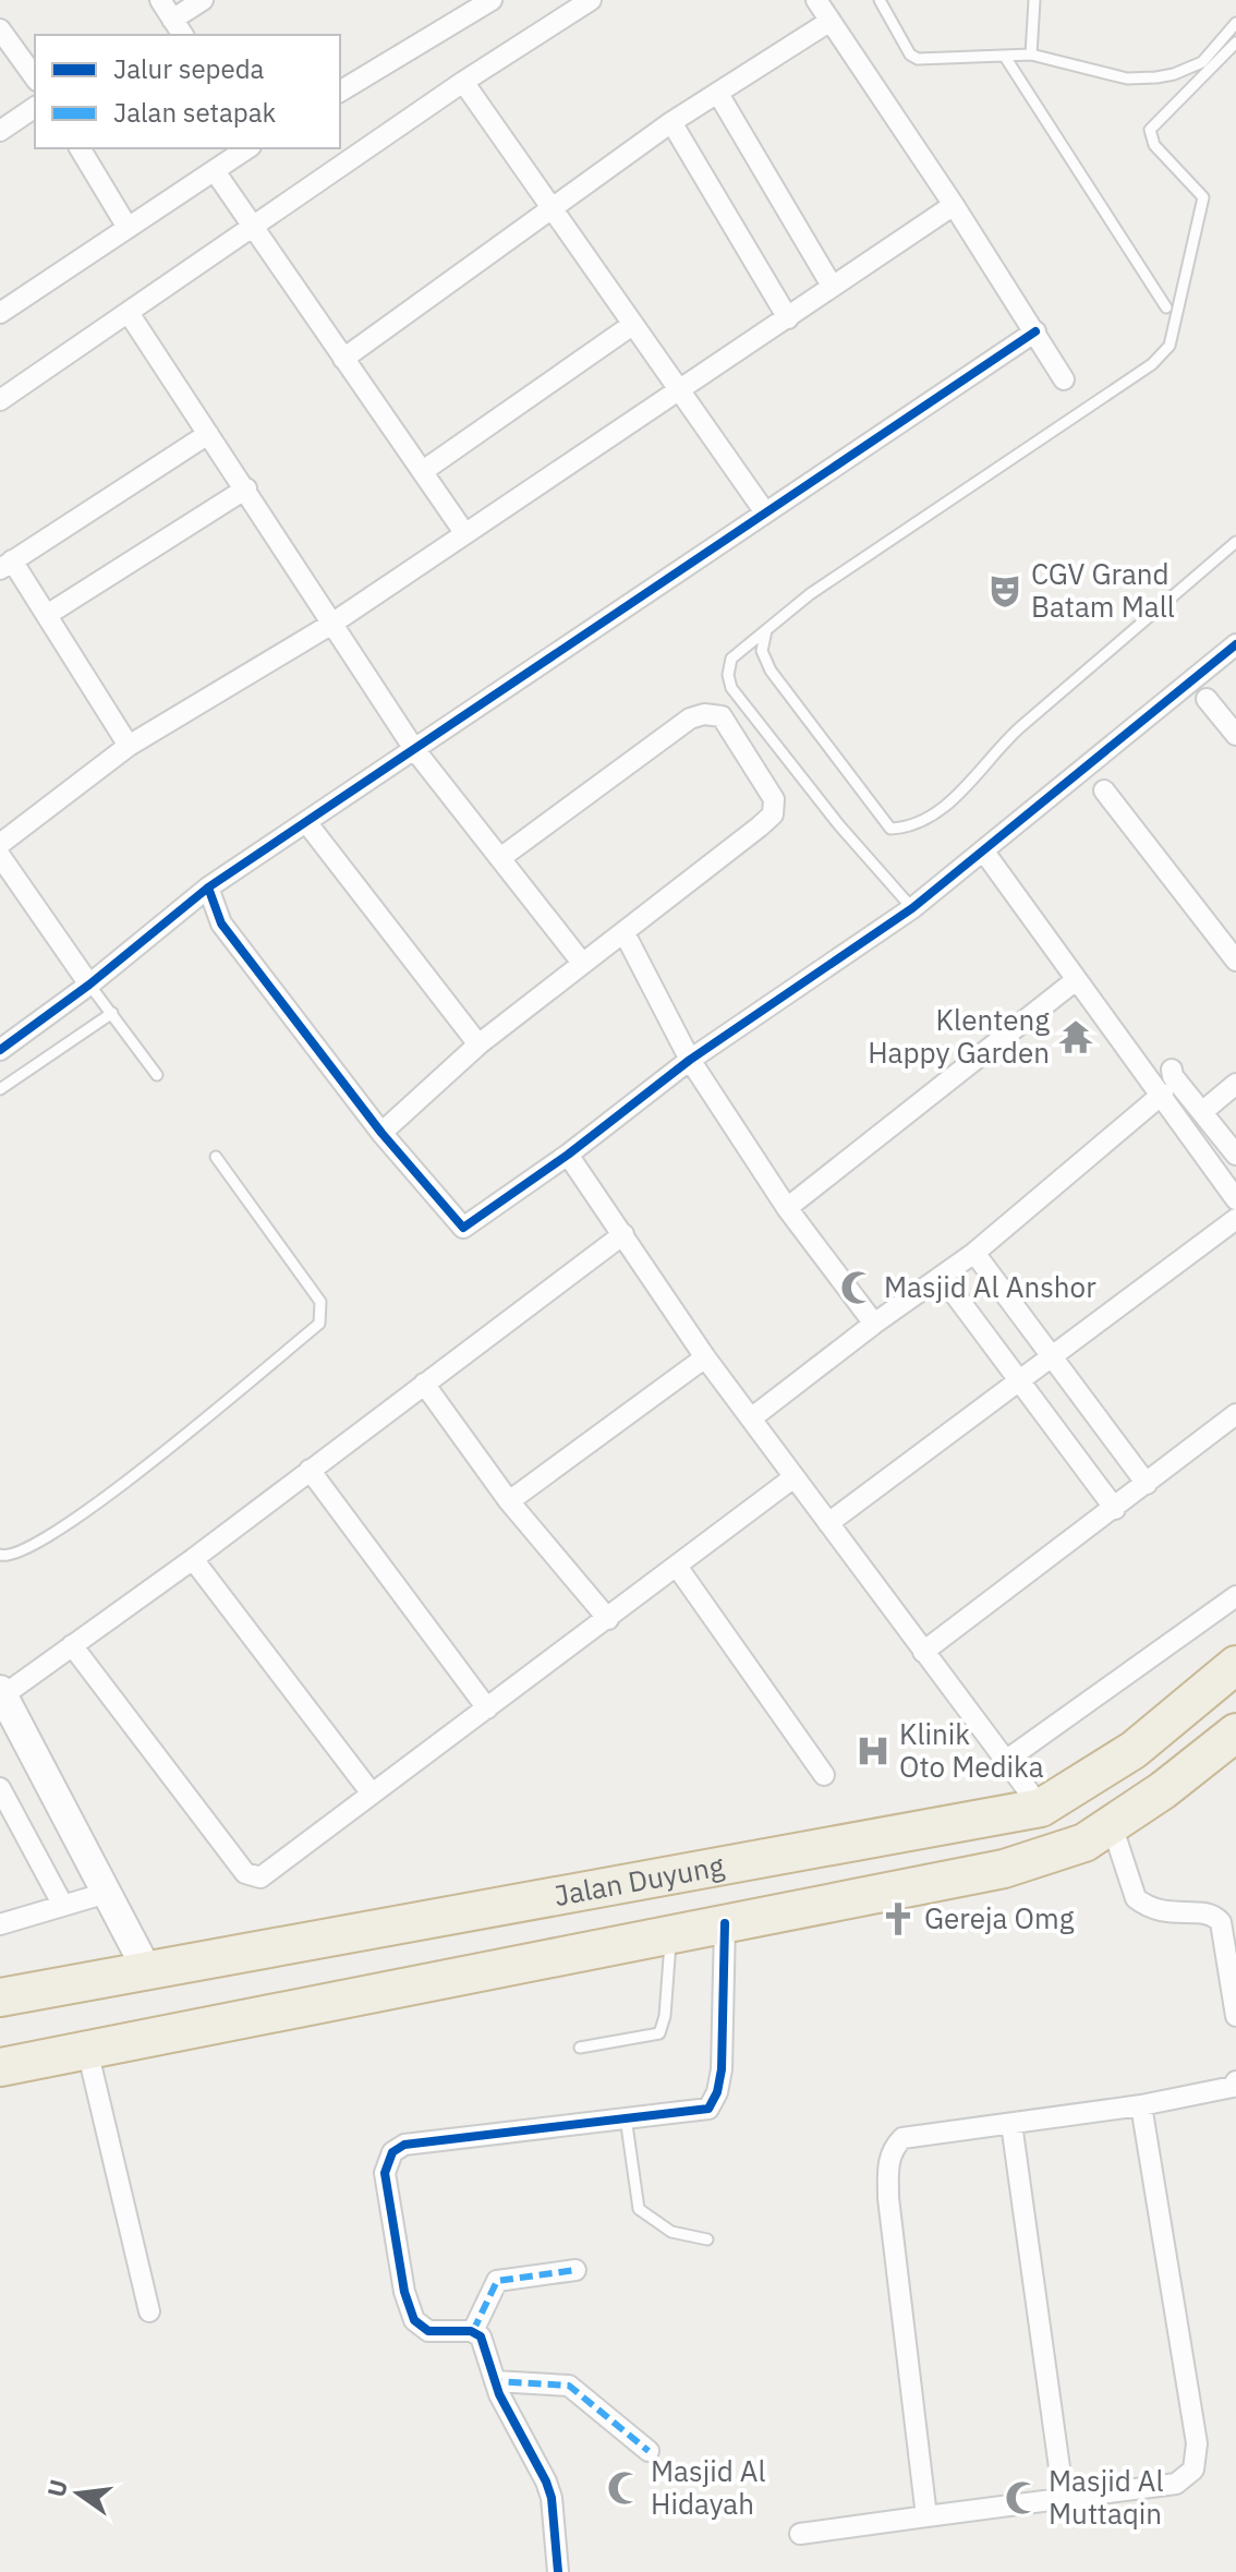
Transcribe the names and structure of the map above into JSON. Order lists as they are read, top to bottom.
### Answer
{
  "streets": {
    "highway": ["Jalan Duyung"]
  },
  "places": {
    "theatre": ["CGV Grand Batam Mall"],
    "temple": ["Klenteng Happy Garden"],
    "mosque": ["Masjid Al Anshor", "Masjid Al Hidayah", "Masjid Al Muttaqin"],
    "hospital": ["Klinik Oto Medika"],
    "church": ["Gereja Omg"]
  },
  "legend": ["Jalur sepeda", "Jalan setapak"],
  "north": "left"
}
